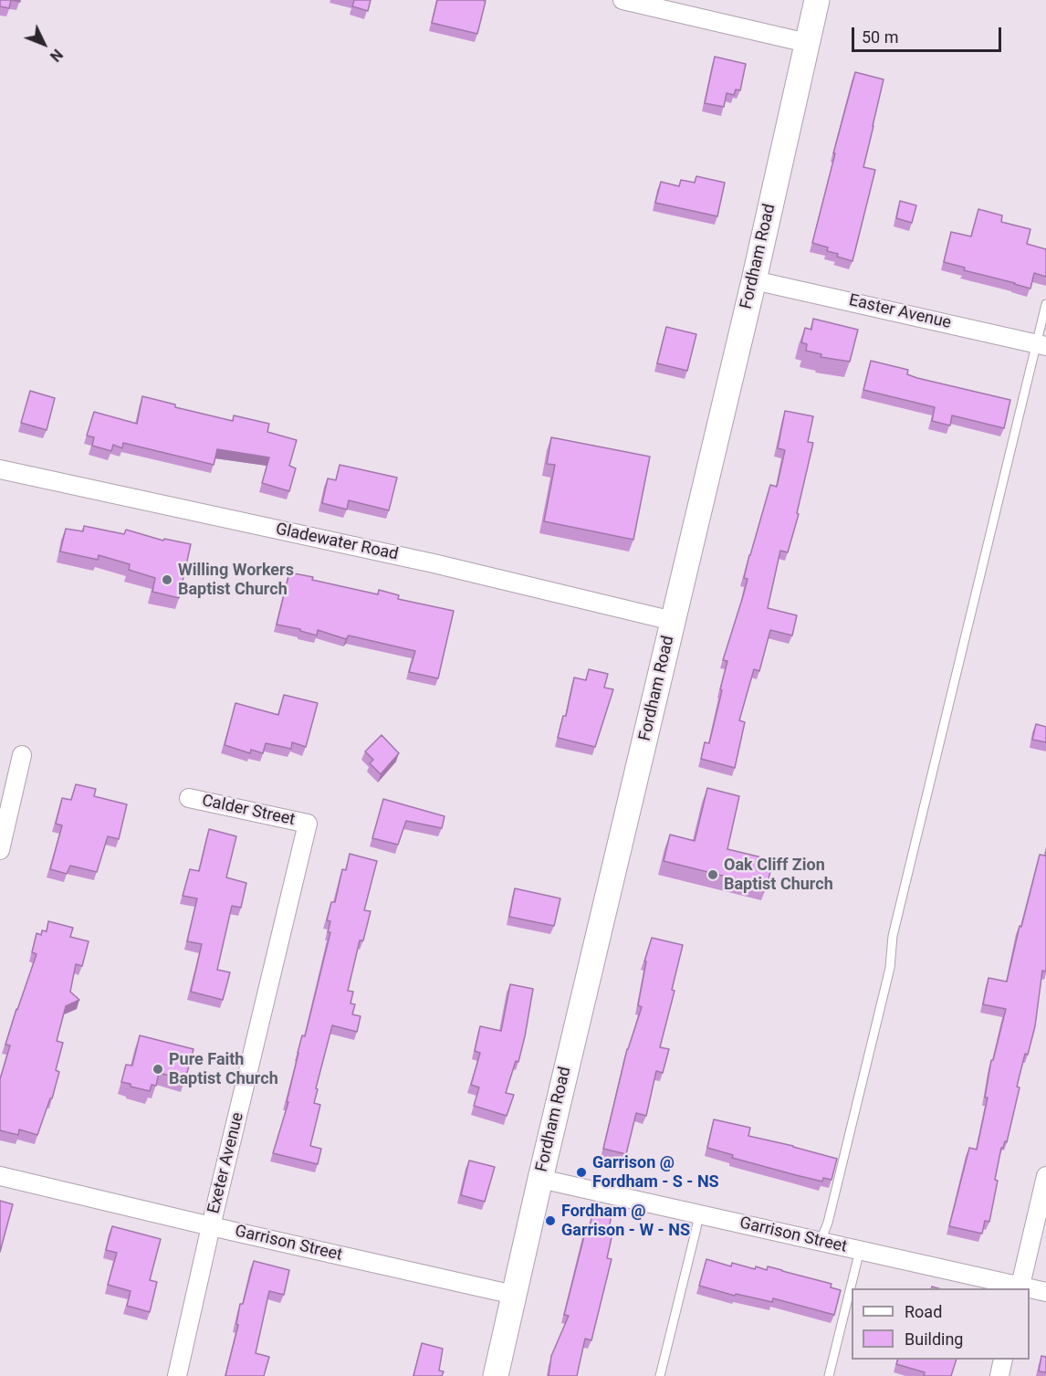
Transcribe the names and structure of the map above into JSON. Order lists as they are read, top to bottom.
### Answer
{
  "streets": {
    "street": [
      "Fordham Road",
      "Easter Avenue",
      "Gladewater Road",
      "Calder Street",
      "Exeter Avenue",
      "Garrison Street"
    ]
  },
  "crossings": [
    ["Fordham Road", "Easter Avenue"],
    ["Fordham Road", "Gladewater Road"],
    ["Fordham Road", "Garrison Street"],
    ["Calder Street", "Exeter Avenue"],
    ["Exeter Avenue", "Garrison Street"]
  ],
  "places": [
    "Willing Workers Baptist Church",
    "Oak Cliff Zion Baptist Church",
    "Pure Faith Baptist Church",
    "Garrison @ Fordham - S - NS",
    "Fordham @ Garrison - W - NS"
  ],
  "legend": ["Road", "Building"],
  "scale_bar": "50 m",
  "north": "bottom right"
}
